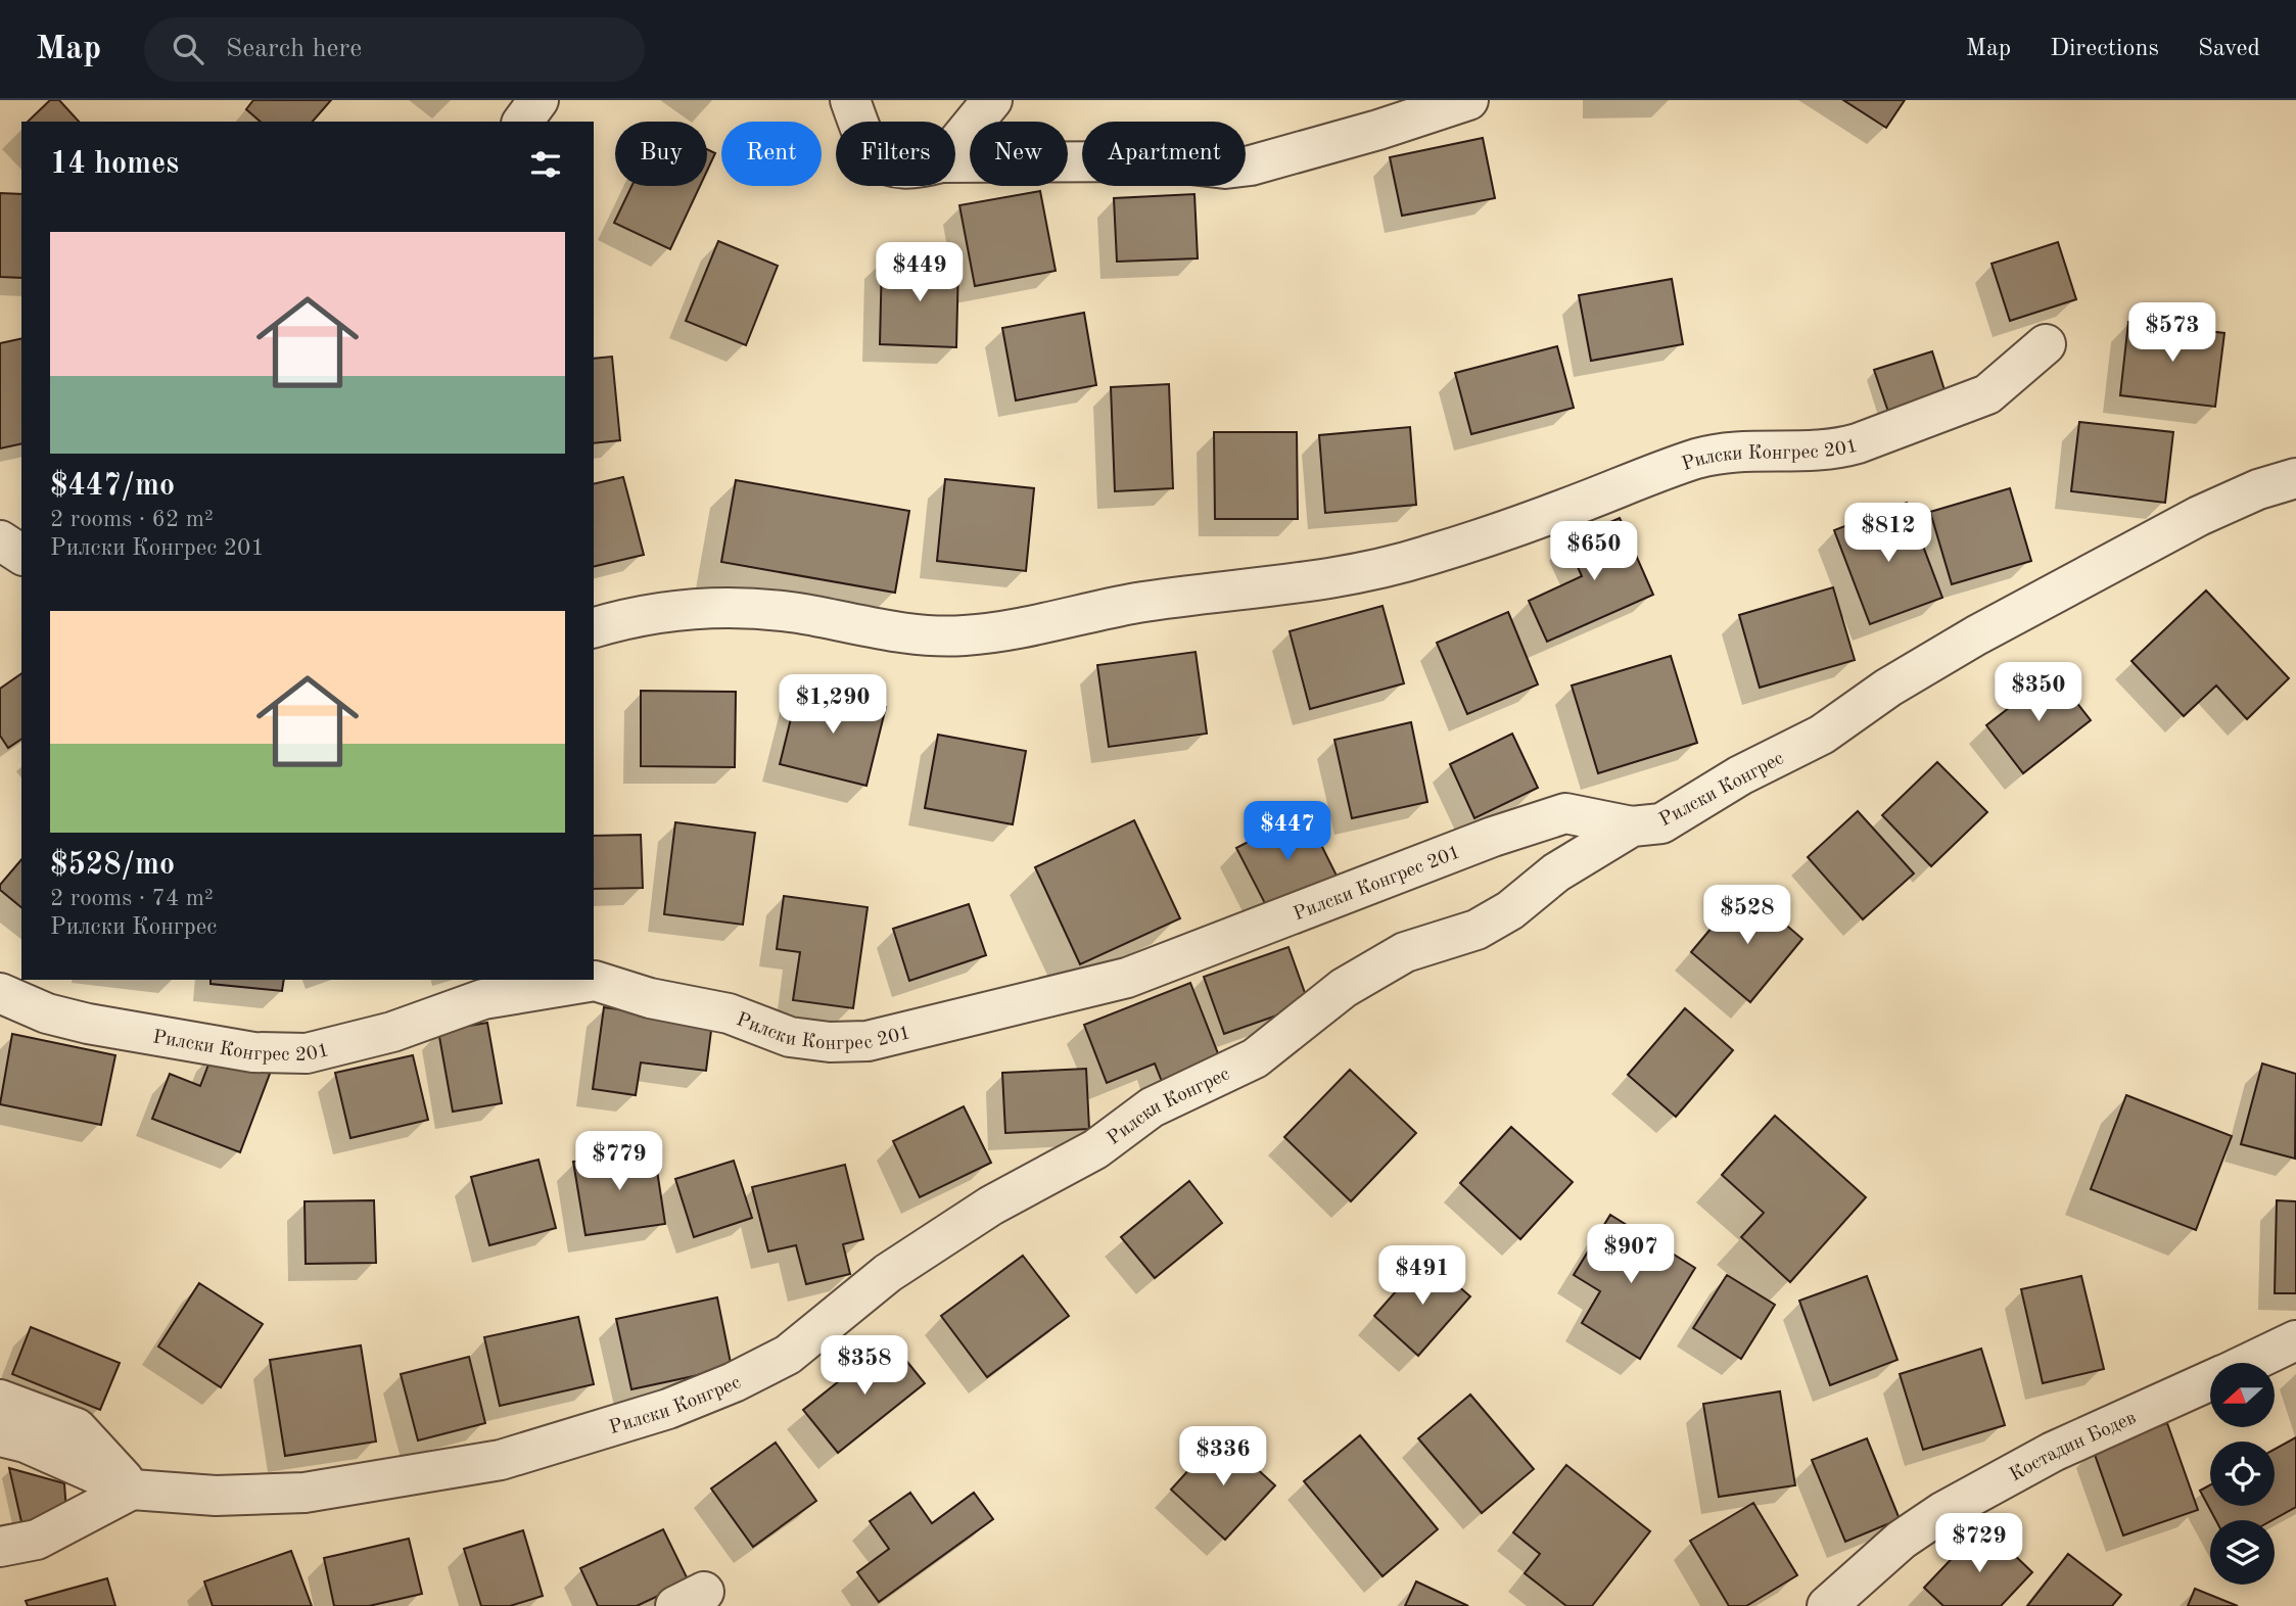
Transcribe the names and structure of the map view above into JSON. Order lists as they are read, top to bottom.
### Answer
{
  "streets": {
    "street": ["Рилски Конгрес 201", "Рилски Конгрес", "Костадин Бодев"]
  },
  "crossings": [
    ["Рилски Конгрес 201", "Рилски Конгрес"]
  ],
  "north": "left",
  "page": {
    "header": "Map",
    "search": "Search here",
    "nav": ["Map", "Directions", "Saved"],
    "chip": [
      "Buy",
      "Rent",
      "Filters",
      "New",
      "Apartment"
    ],
    "heading": "14 homes",
    "list": [
      {
        "name": "$447/mo",
        "note": "2 rooms · 62 m² · Рилски Конгрес 201"
      },
      {
        "name": "$528/mo",
        "note": "2 rooms · 74 m² · Рилски Конгрес"
      }
    ],
    "price": [
      "$449",
      "$573",
      "$812",
      "$650",
      "$350",
      "$1,290",
      "$447",
      "$528",
      "$779",
      "$907",
      "$491",
      "$358",
      "$336",
      "$729"
    ]
  }
}
